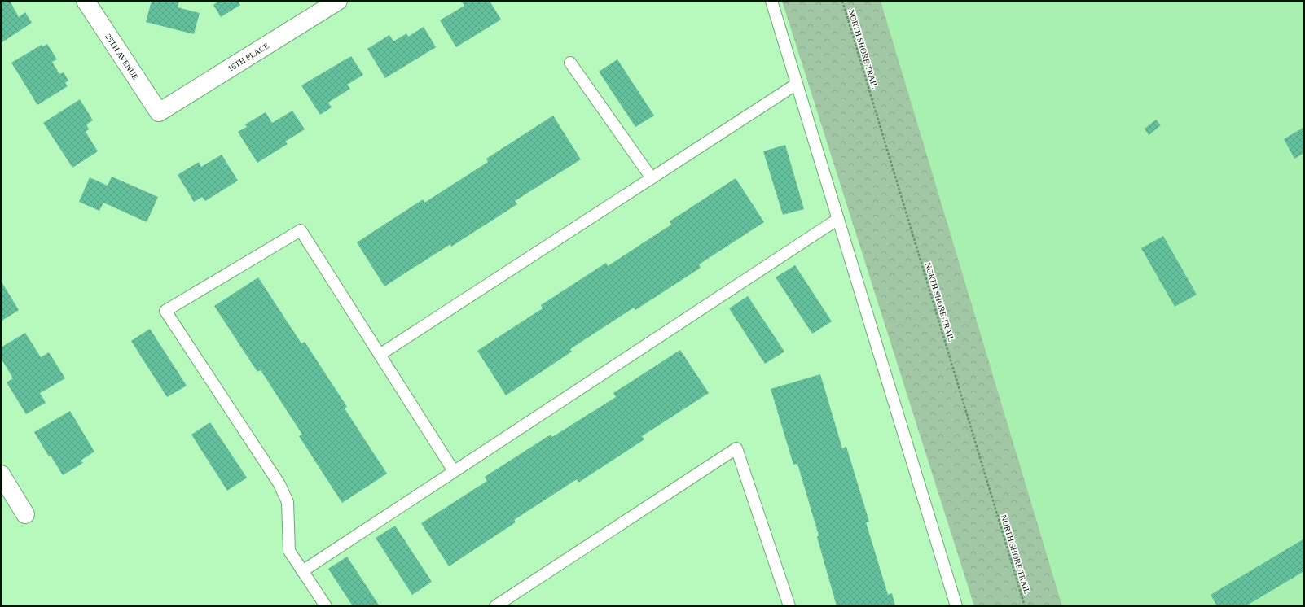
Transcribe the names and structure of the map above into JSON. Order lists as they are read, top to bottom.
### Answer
{
  "streets": {
    "street": ["25TH AVENUE", "16TH PLACE"],
    "path": ["NORTH SHORE TRAIL"]
  },
  "crossings": [
    ["25TH AVENUE", "16TH PLACE"]
  ]
}
